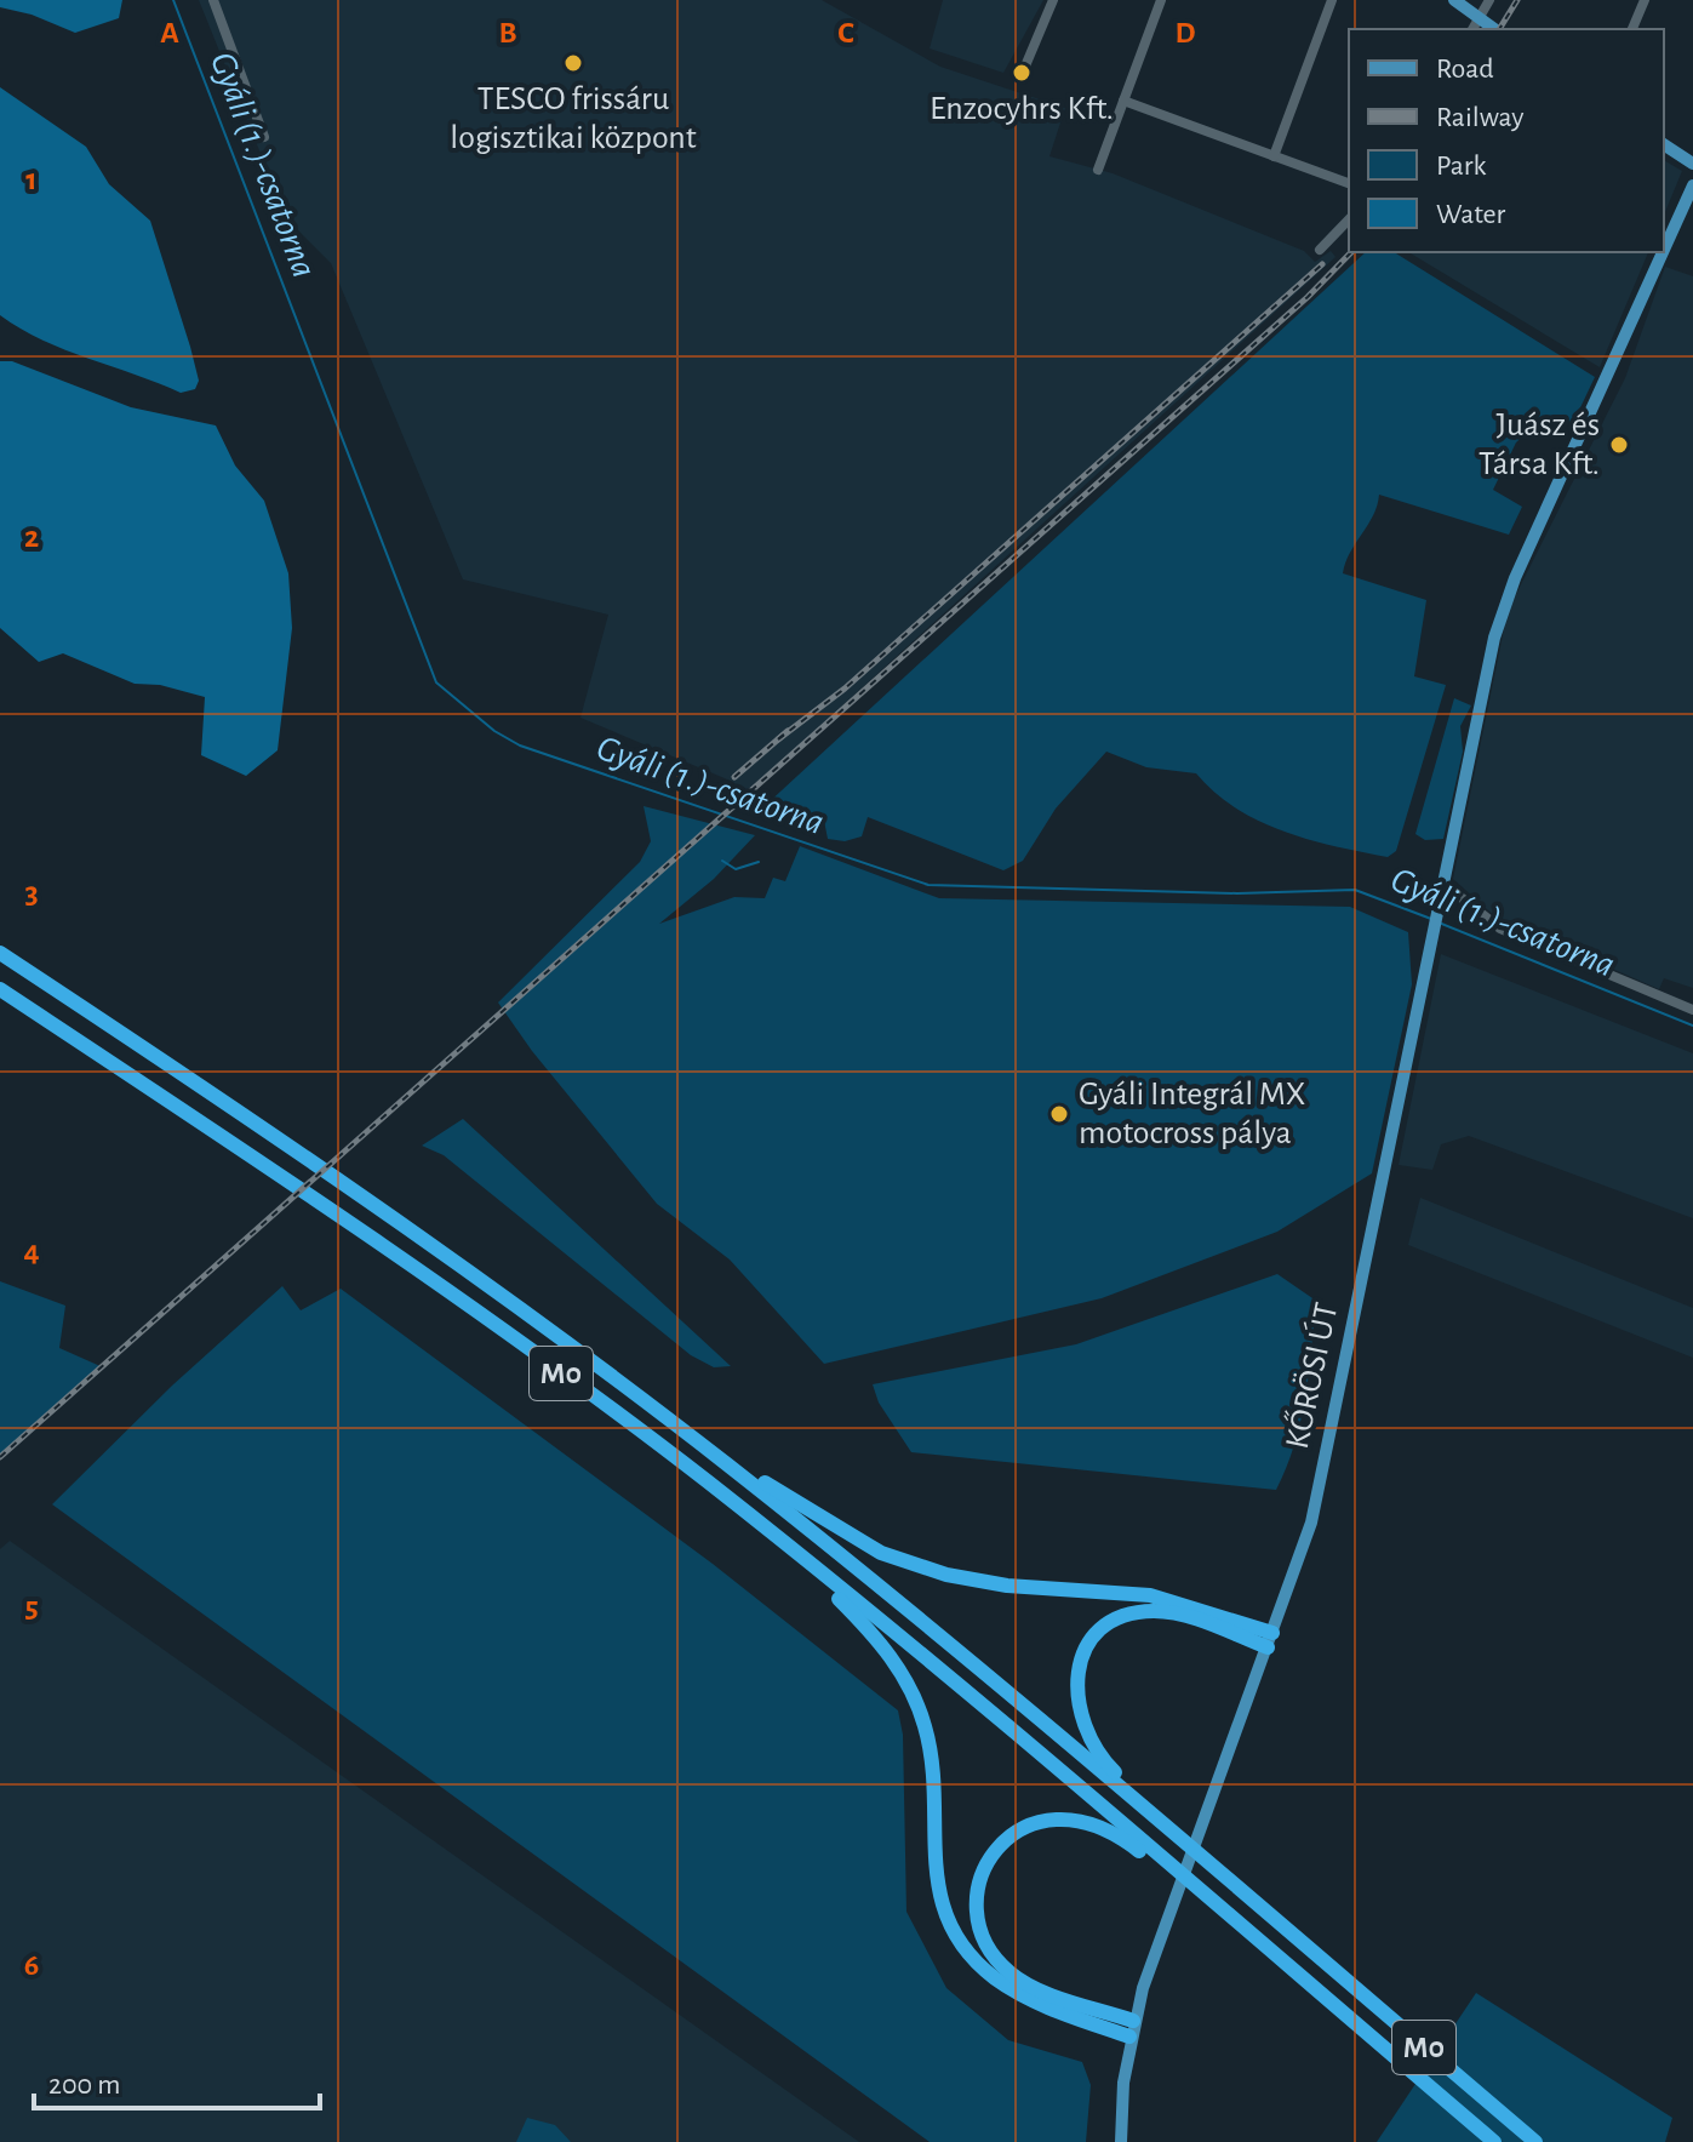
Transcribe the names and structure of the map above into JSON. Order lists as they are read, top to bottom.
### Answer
{
  "streets": {
    "highway": ["M0"],
    "main road": ["KŐRÖSI ÚT"]
  },
  "water": ["Gyáli (1.)-csatorna"],
  "places": [
    "TESCO frissáru logisztikai központ",
    "Enzocyhrs Kft.",
    "Juász és Társa Kft.",
    "Gyáli Integrál MX motocross pálya"
  ],
  "legend": [
    "Road",
    "Railway",
    "Park",
    "Water"
  ],
  "scale_bar": "200 m",
  "grid": {
    "columns": [
      "A",
      "B",
      "C",
      "D"
    ],
    "rows": [
      "1",
      "2",
      "3",
      "4",
      "5",
      "6"
    ]
  }
}
